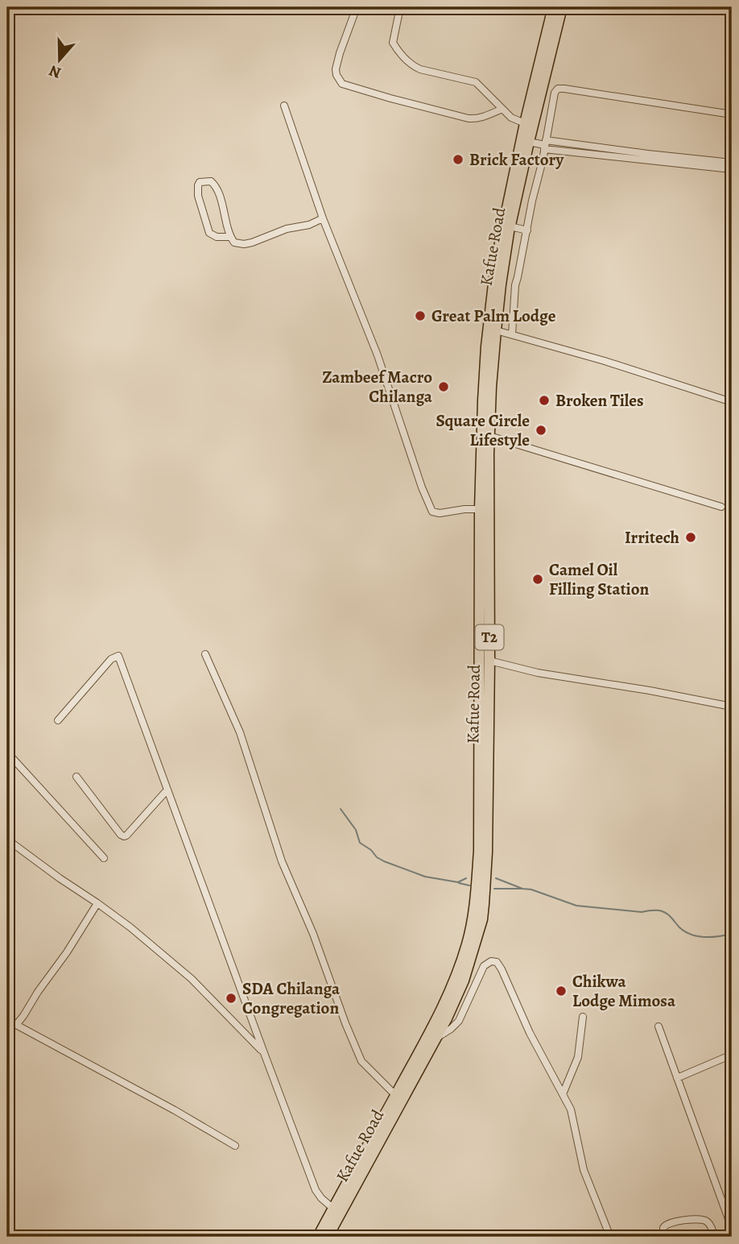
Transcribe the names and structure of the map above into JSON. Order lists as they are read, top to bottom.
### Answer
{
  "streets": {
    "highway": ["Kafue Road", "T2"]
  },
  "places": [
    "Brick Factory",
    "Great Palm Lodge",
    "Zambeef Macro Chilanga",
    "Broken Tiles",
    "Square Circle Lifestyle",
    "Irritech",
    "Camel Oil Filling Station",
    "Chikwa Lodge Mimosa",
    "SDA Chilanga Congregation"
  ],
  "north": "bottom"
}
